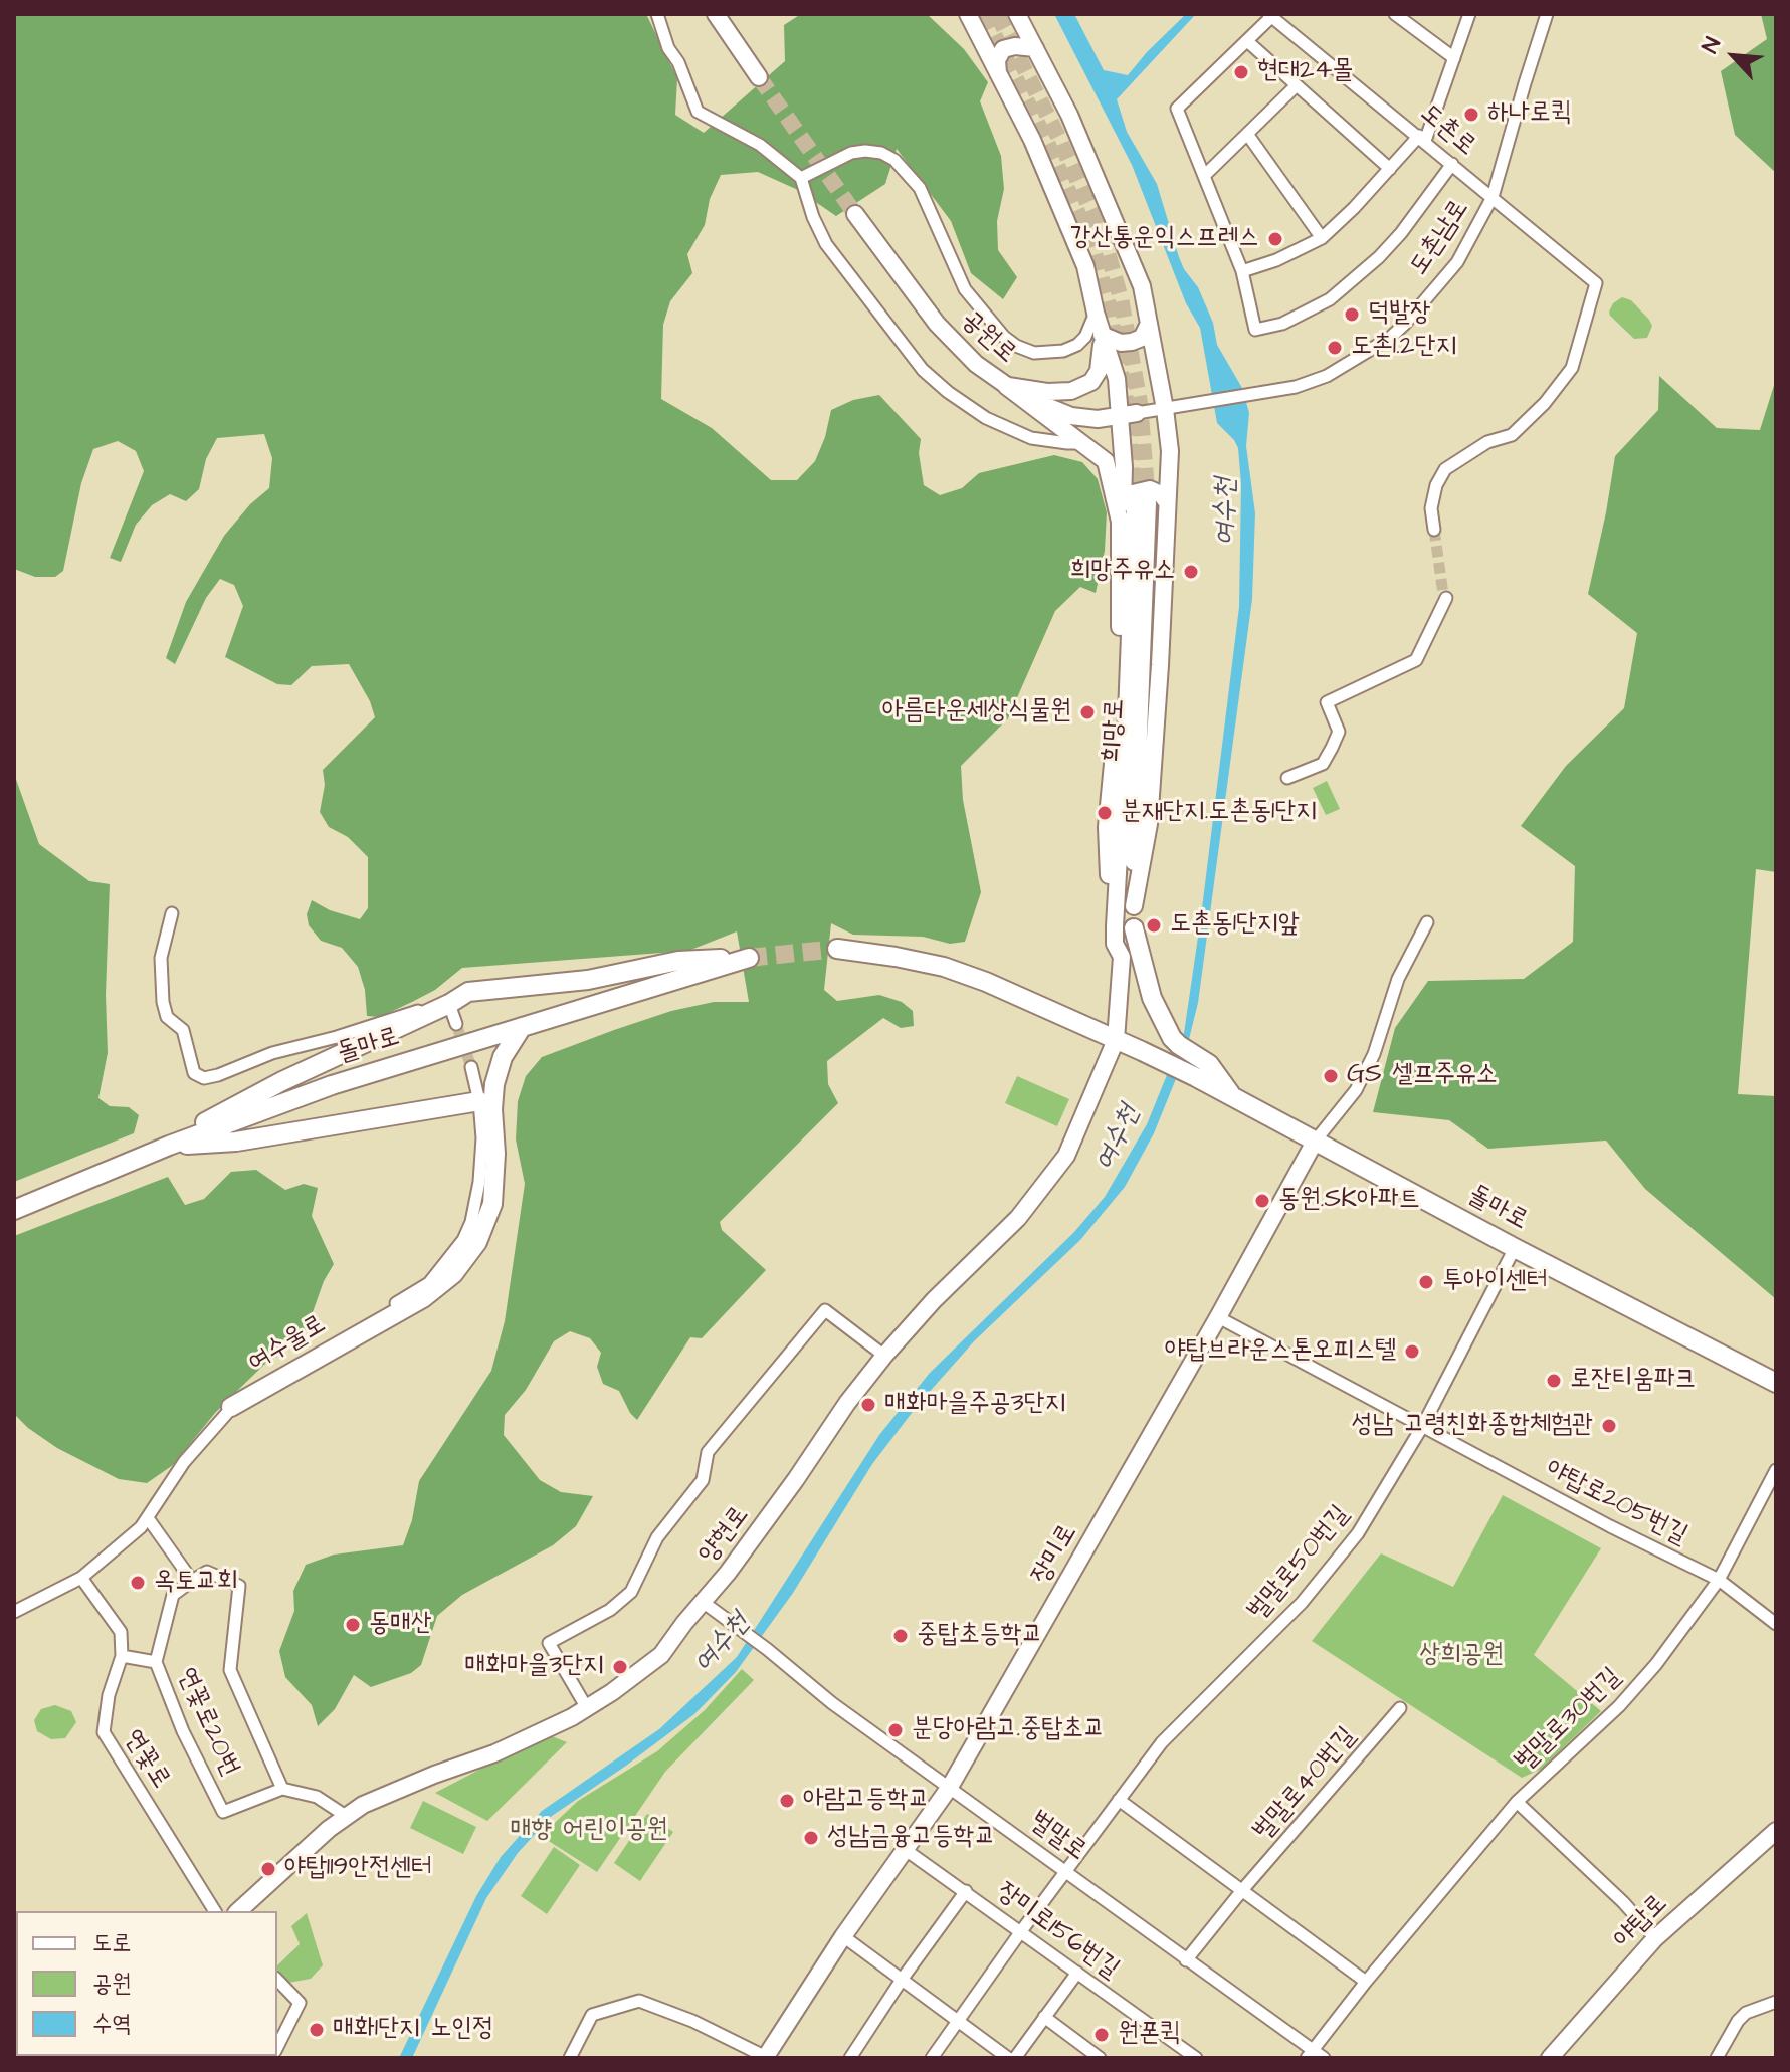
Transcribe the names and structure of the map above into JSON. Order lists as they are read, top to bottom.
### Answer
{
  "streets": {
    "main road": [
      "공원로",
      "희망로",
      "돌마로",
      "양현로",
      "장미로",
      "야탑로"
    ],
    "street": [
      "도촌로",
      "도촌남로",
      "여수울로",
      "야탑로205번길",
      "벌말로50번길",
      "벌말로30번길",
      "연꽃로20번",
      "연꽃로",
      "벌말로40번길",
      "벌말로",
      "장미로156번길"
    ]
  },
  "crossings": [
    ["도촌로", "도촌남로"],
    ["희망로", "돌마로"],
    ["희망로", "양현로"],
    ["돌마로", "양현로"],
    ["돌마로", "장미로"],
    ["돌마로", "벌말로50번길"],
    ["야탑로205번길", "장미로"],
    ["야탑로205번길", "벌말로50번길"],
    ["야탑로205번길", "벌말로30번길"],
    ["양현로", "벌말로"],
    ["장미로", "벌말로"],
    ["장미로", "장미로156번길"],
    ["벌말로50번길", "벌말로"],
    ["벌말로50번길", "장미로156번길"],
    ["벌말로30번길", "벌말로"],
    ["연꽃로20번", "연꽃로"],
    ["벌말로40번길", "벌말로"]
  ],
  "water": ["여수천"],
  "parks": ["상희공원", "매향 어린이공원"],
  "places": [
    "현대24몰",
    "하나로퀵",
    "강산통운익스프레스",
    "덕발장",
    "도촌1.2단지",
    "희망주유소",
    "아름다운세상식물원",
    "분재단지.도촌동1단지",
    "도촌동1단지앞",
    "GS 셀프주유소",
    "동원.SK아파트",
    "투아이센터",
    "야탑브라운스톤오피스텔",
    "로잔티움파크",
    "매화마을주공3단지",
    "성남 고령친화종합체험관",
    "옥토교회",
    "동매산",
    "중탑초등학교",
    "매화마을3단지",
    "분당아람고.중탑초교",
    "아람고등학교",
    "성남금융고등학교",
    "야탑119안전센터",
    "매화1단지 노인정",
    "원폰퀵"
  ],
  "legend": ["도로", "공원", "수역"],
  "north": "top left"
}
